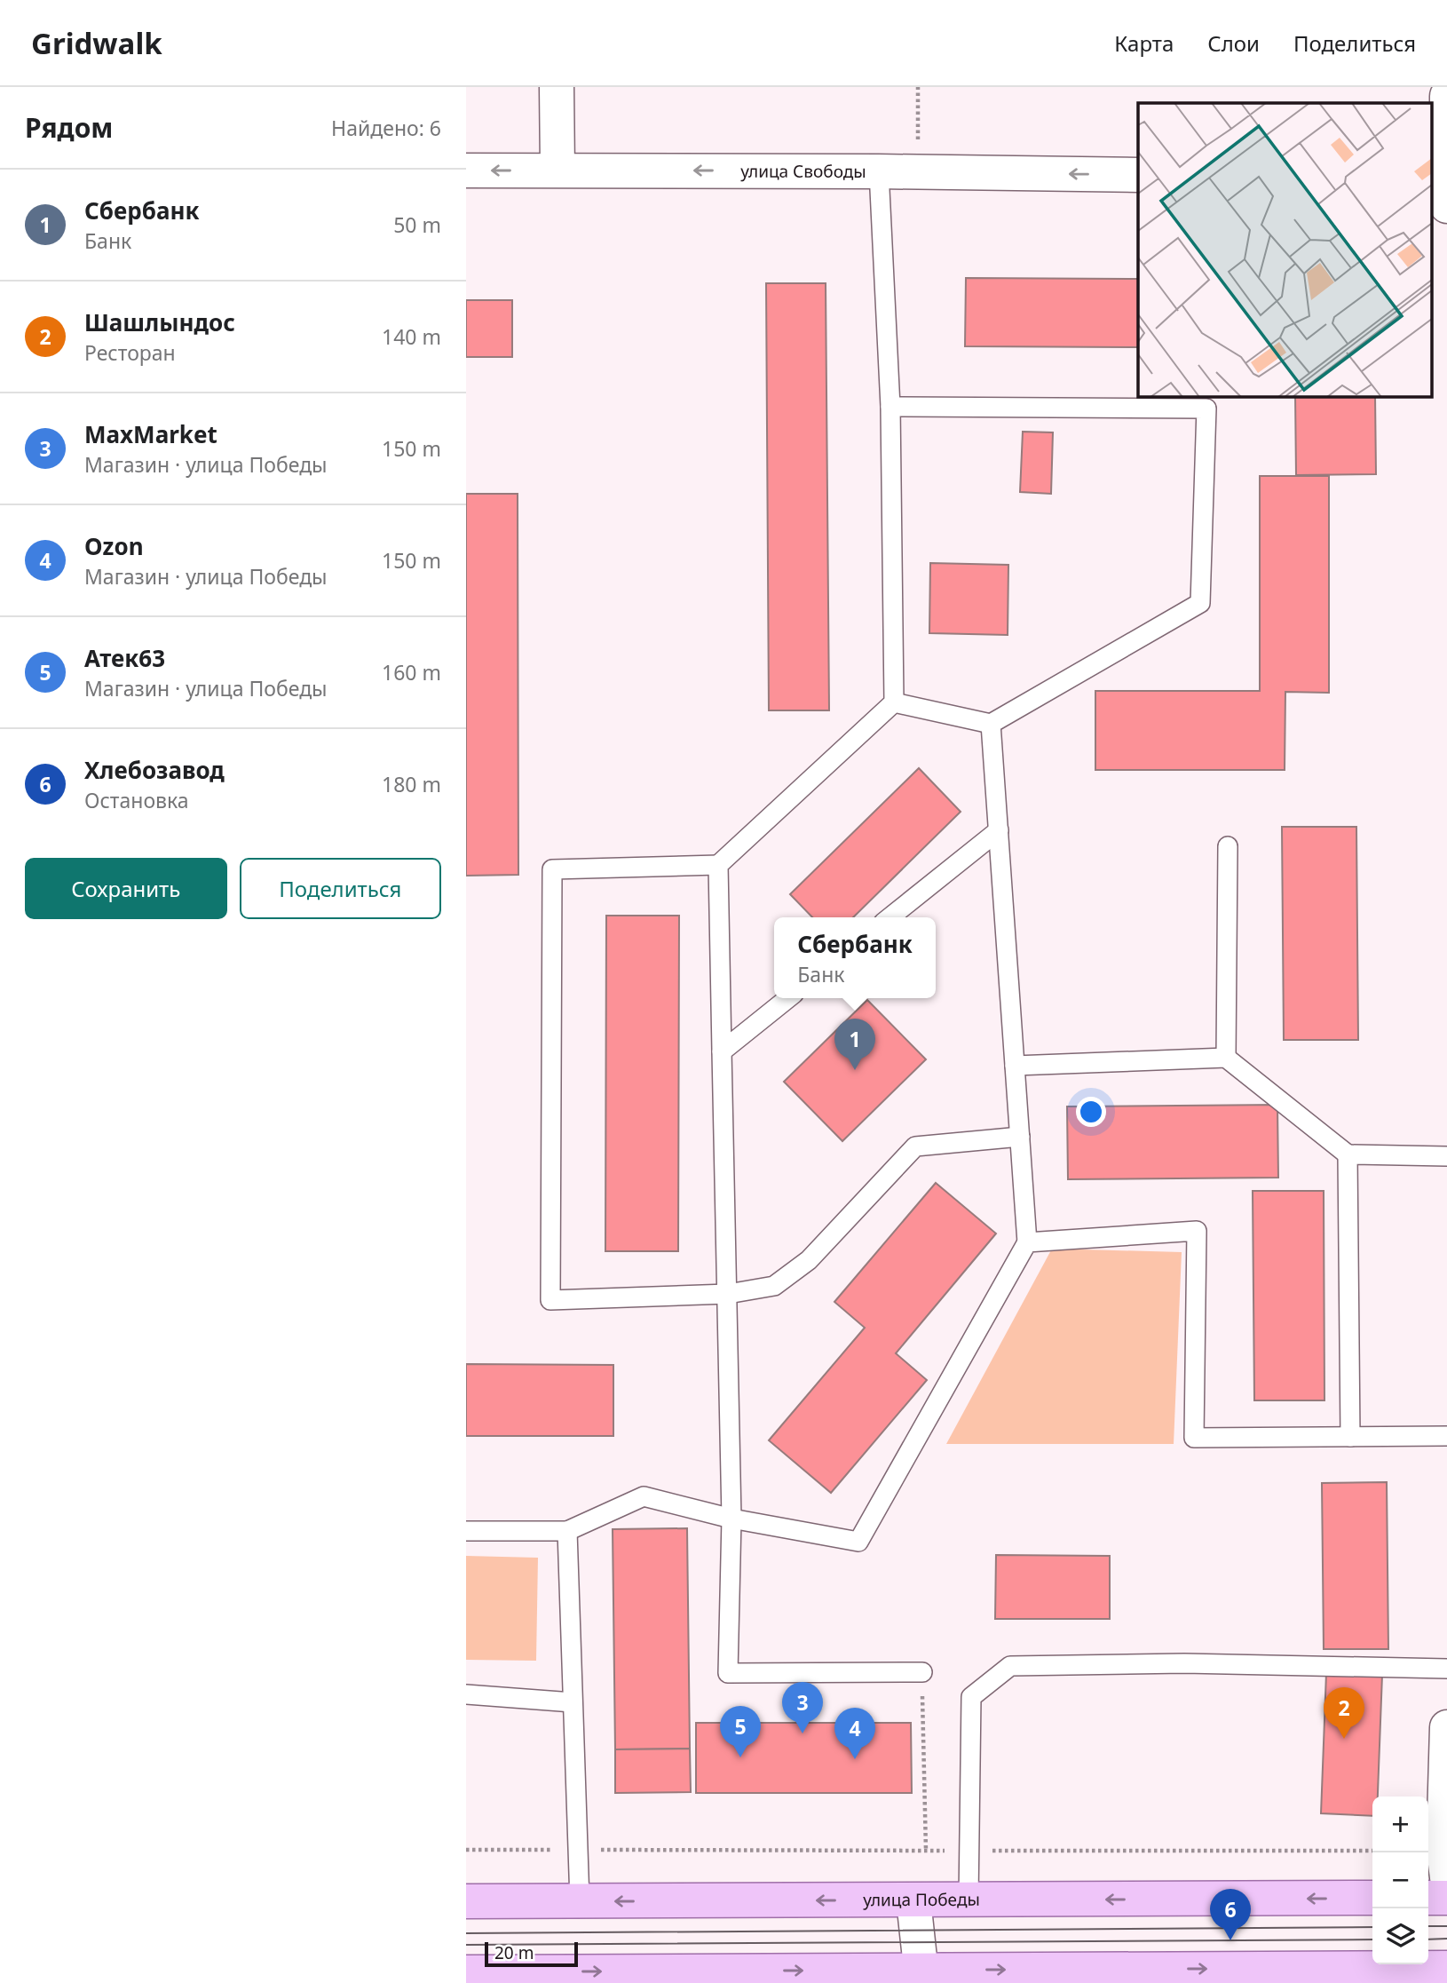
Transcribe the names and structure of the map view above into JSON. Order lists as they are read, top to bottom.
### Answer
{
  "streets": {
    "main road": ["улица Победы"],
    "street": ["улица Свободы"]
  },
  "one_way": ["улица Свободы"],
  "scale_bar": "20 m",
  "page": {
    "header": "Gridwalk",
    "nav": ["Карта", "Слои", "Поделиться"],
    "heading": ["Рядом", "Найдено: 6"],
    "list": [
      {
        "mark": "1",
        "name": "Сбербанк",
        "note": "Банк",
        "value": "50 m"
      },
      {
        "mark": "2",
        "name": "Шашлындос",
        "note": "Ресторан",
        "value": "140 m"
      },
      {
        "mark": "3",
        "name": "MaxMarket",
        "note": "Магазин · улица Победы",
        "value": "150 m"
      },
      {
        "mark": "4",
        "name": "Ozon",
        "note": "Магазин · улица Победы",
        "value": "150 m"
      },
      {
        "mark": "5",
        "name": "Атек63",
        "note": "Магазин · улица Победы",
        "value": "160 m"
      },
      {
        "mark": "6",
        "name": "Хлебозавод",
        "note": "Остановка",
        "value": "180 m"
      }
    ],
    "buttons": ["Сохранить", "Поделиться"],
    "popup": ["Сбербанк", "Банк"],
    "pins": [
      "1",
      "3",
      "2",
      "5",
      "4",
      "6"
    ],
    "map_buttons": ["+", "−"],
    "scale": "20 m"
  }
}
